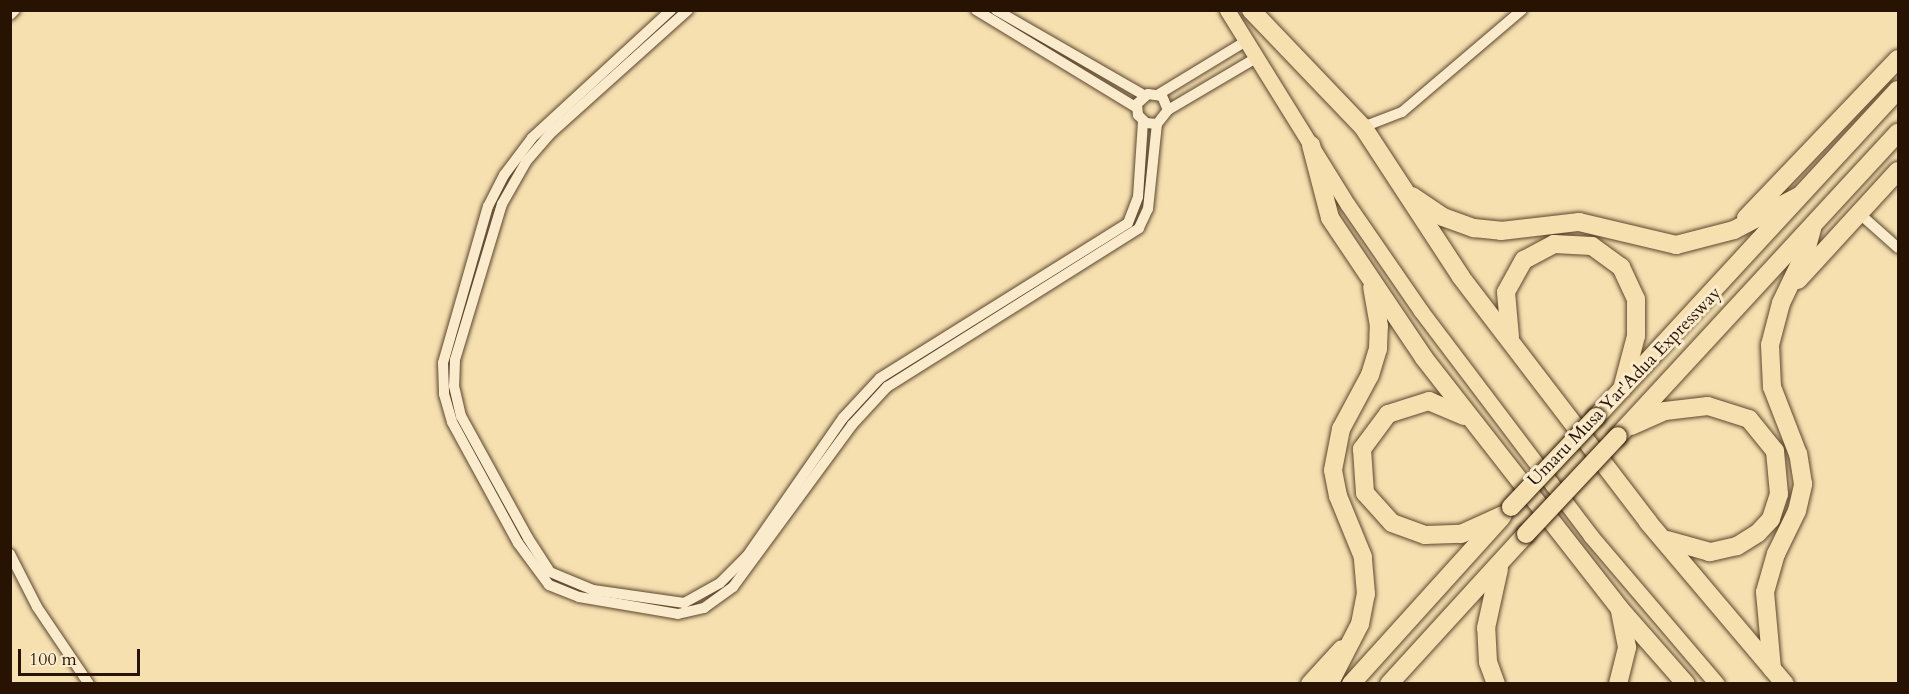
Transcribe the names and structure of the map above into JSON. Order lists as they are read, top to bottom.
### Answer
{
  "streets": {
    "highway": ["Umaru Musa Yar'Adua Expressway"]
  },
  "scale_bar": "100 m"
}
